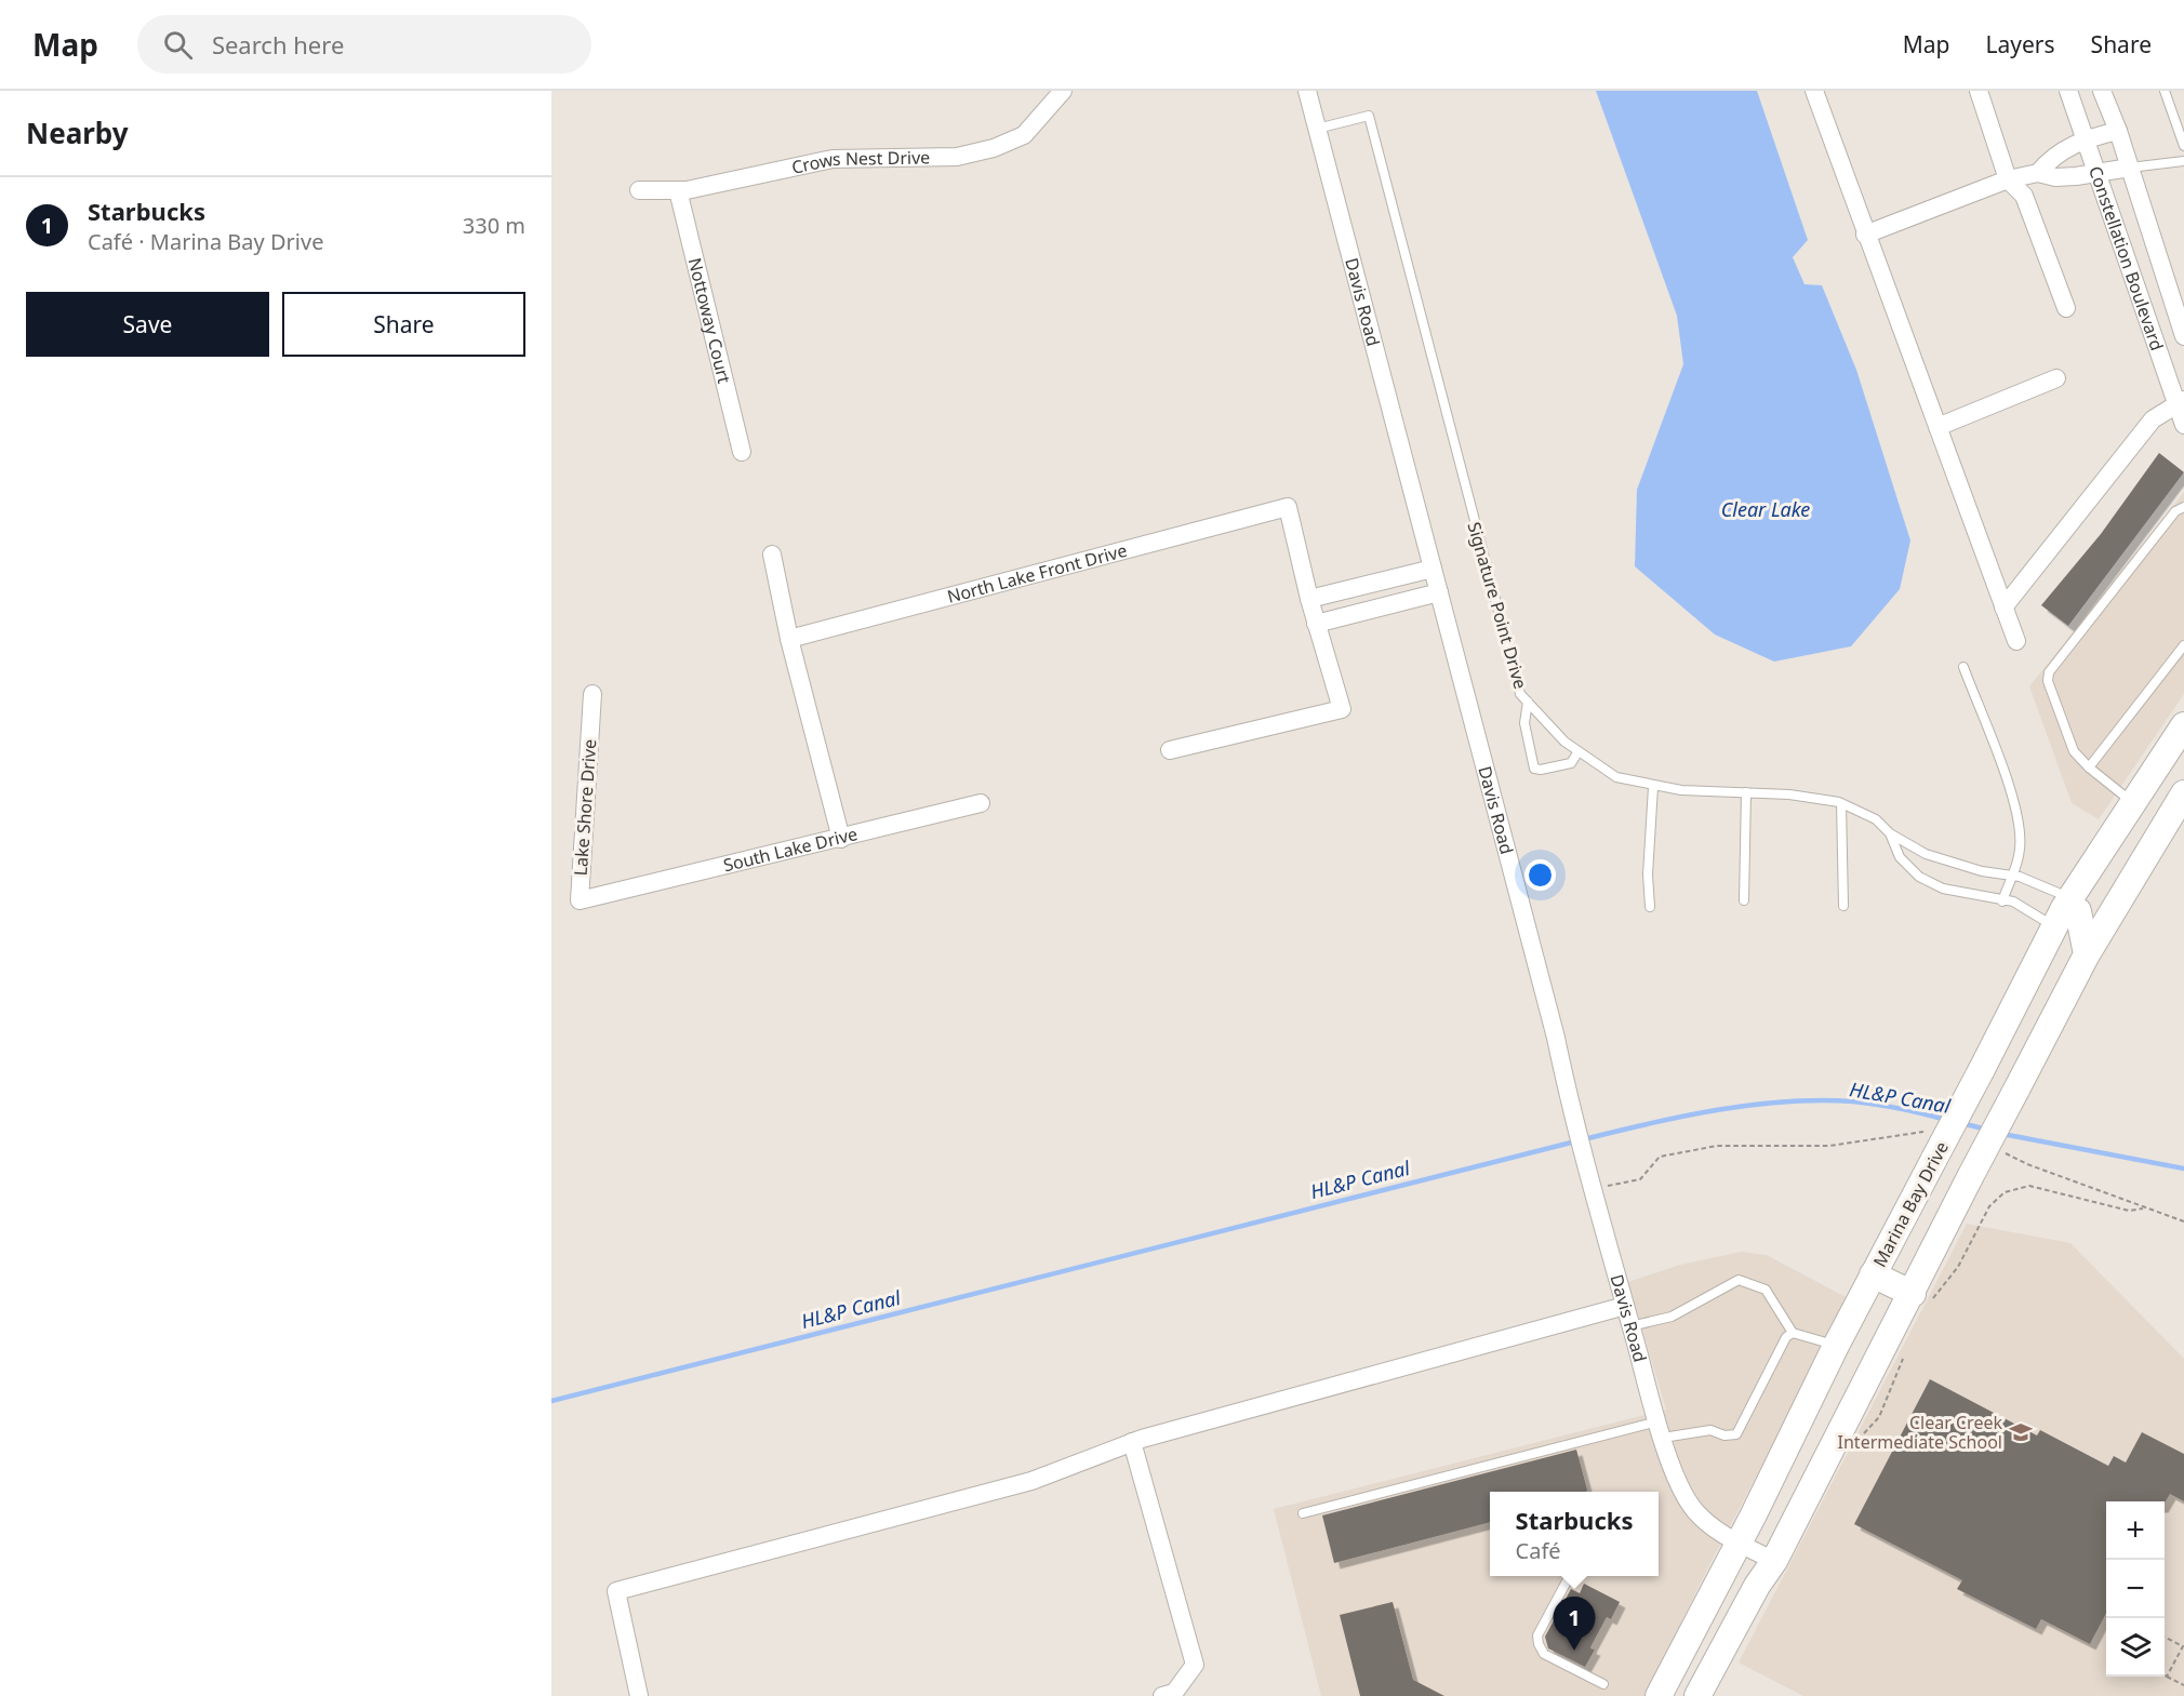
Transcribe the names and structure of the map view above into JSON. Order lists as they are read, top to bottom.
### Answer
{
  "streets": {
    "main road": ["Marina Bay Drive"],
    "street": [
      "Crows Nest Drive",
      "Constellation Boulevard",
      "Davis Road",
      "Nottoway Court",
      "North Lake Front Drive",
      "Lake Shore Drive",
      "South Lake Drive"
    ],
    "lane": ["Signature Point Drive"]
  },
  "crossings": [
    ["Crows Nest Drive", "Nottoway Court"],
    ["Davis Road", "Signature Point Drive"],
    ["Davis Road", "Marina Bay Drive"],
    ["Signature Point Drive", "Marina Bay Drive"],
    ["Lake Shore Drive", "South Lake Drive"]
  ],
  "water": ["Clear Lake", "HL&P Canal"],
  "places": {
    "school or university": ["Clear Creek Intermediate School"]
  },
  "page": {
    "header": "Map",
    "search": "Search here",
    "nav": ["Map", "Layers", "Share"],
    "heading": "Nearby",
    "list": [
      {
        "mark": "1",
        "name": "Starbucks",
        "note": "Café · Marina Bay Drive",
        "value": "330 m"
      }
    ],
    "buttons": ["Save", "Share"],
    "popup": ["Starbucks", "Café"],
    "map_buttons": ["+", "−"],
    "pins": "1"
  }
}
